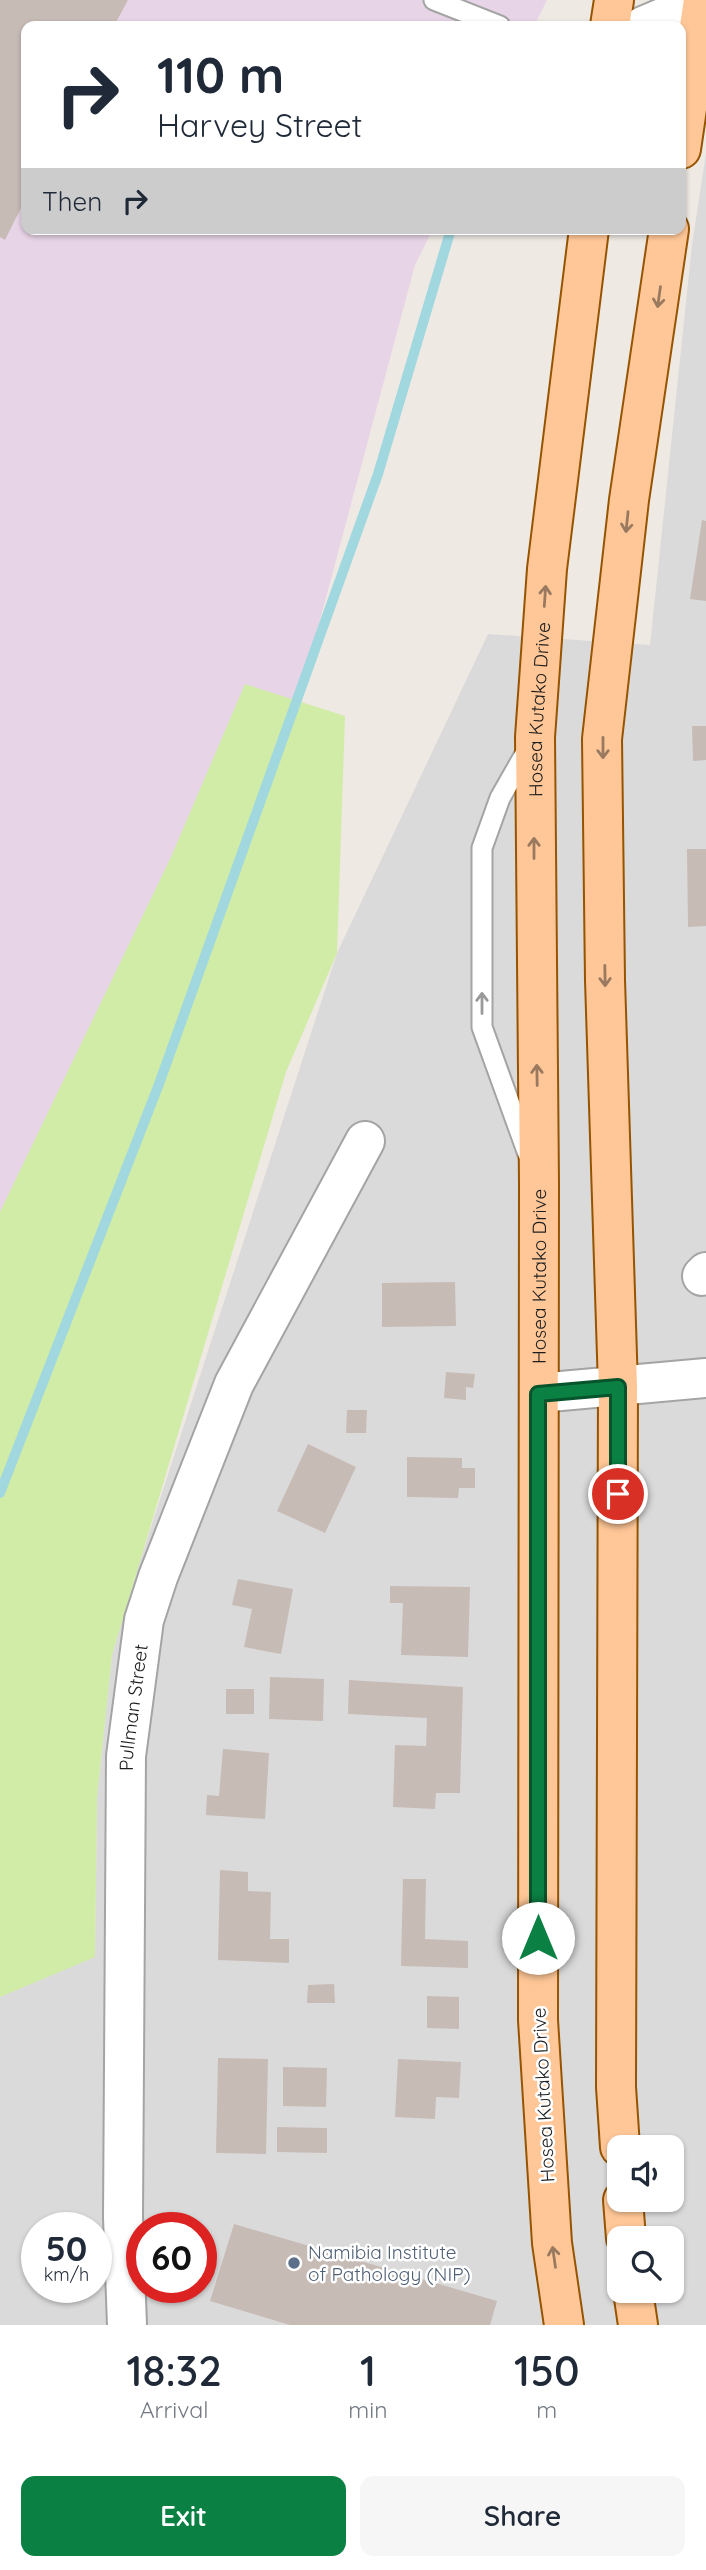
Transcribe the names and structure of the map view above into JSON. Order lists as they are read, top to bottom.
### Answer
{
  "streets": {
    "main road": ["Hosea Kutako Drive"],
    "street": ["Pullman Street"]
  },
  "places": ["Namibia Institute of Pathology (NIP)"],
  "page": {
    "turn": ["110 m", "Harvey Street"],
    "then": "Then",
    "speed": "50 km/h",
    "limit": "60",
    "eta": [
      "18:32",
      "Arrival",
      "1",
      "min",
      "150",
      "m"
    ],
    "buttons": ["Exit", "Share"]
  }
}
